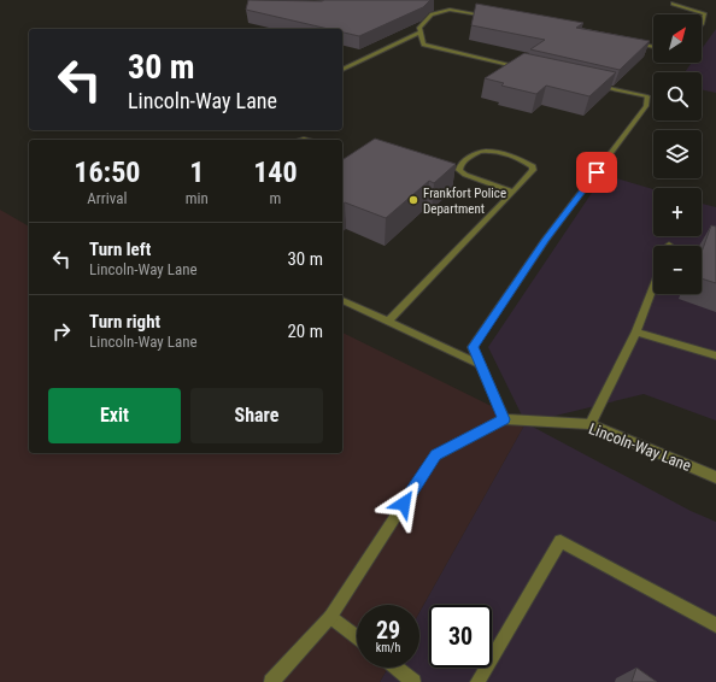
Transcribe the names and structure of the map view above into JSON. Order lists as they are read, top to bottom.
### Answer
{
  "streets": {
    "street": ["Lincoln-Way Lane"]
  },
  "places": ["Frankfort Police Department"],
  "north": "top right",
  "page": {
    "map_buttons": ["+", "−"],
    "turn": ["30 m", "Lincoln-Way Lane"],
    "eta": [
      "16:50",
      "Arrival",
      "1",
      "min",
      "140",
      "m"
    ],
    "list": [
      {
        "name": "Turn left",
        "note": "Lincoln-Way Lane",
        "value": "30 m"
      },
      {
        "name": "Turn right",
        "note": "Lincoln-Way Lane",
        "value": "20 m"
      }
    ],
    "buttons": ["Exit", "Share"],
    "speed": "29 km/h",
    "limit": "30"
  }
}
